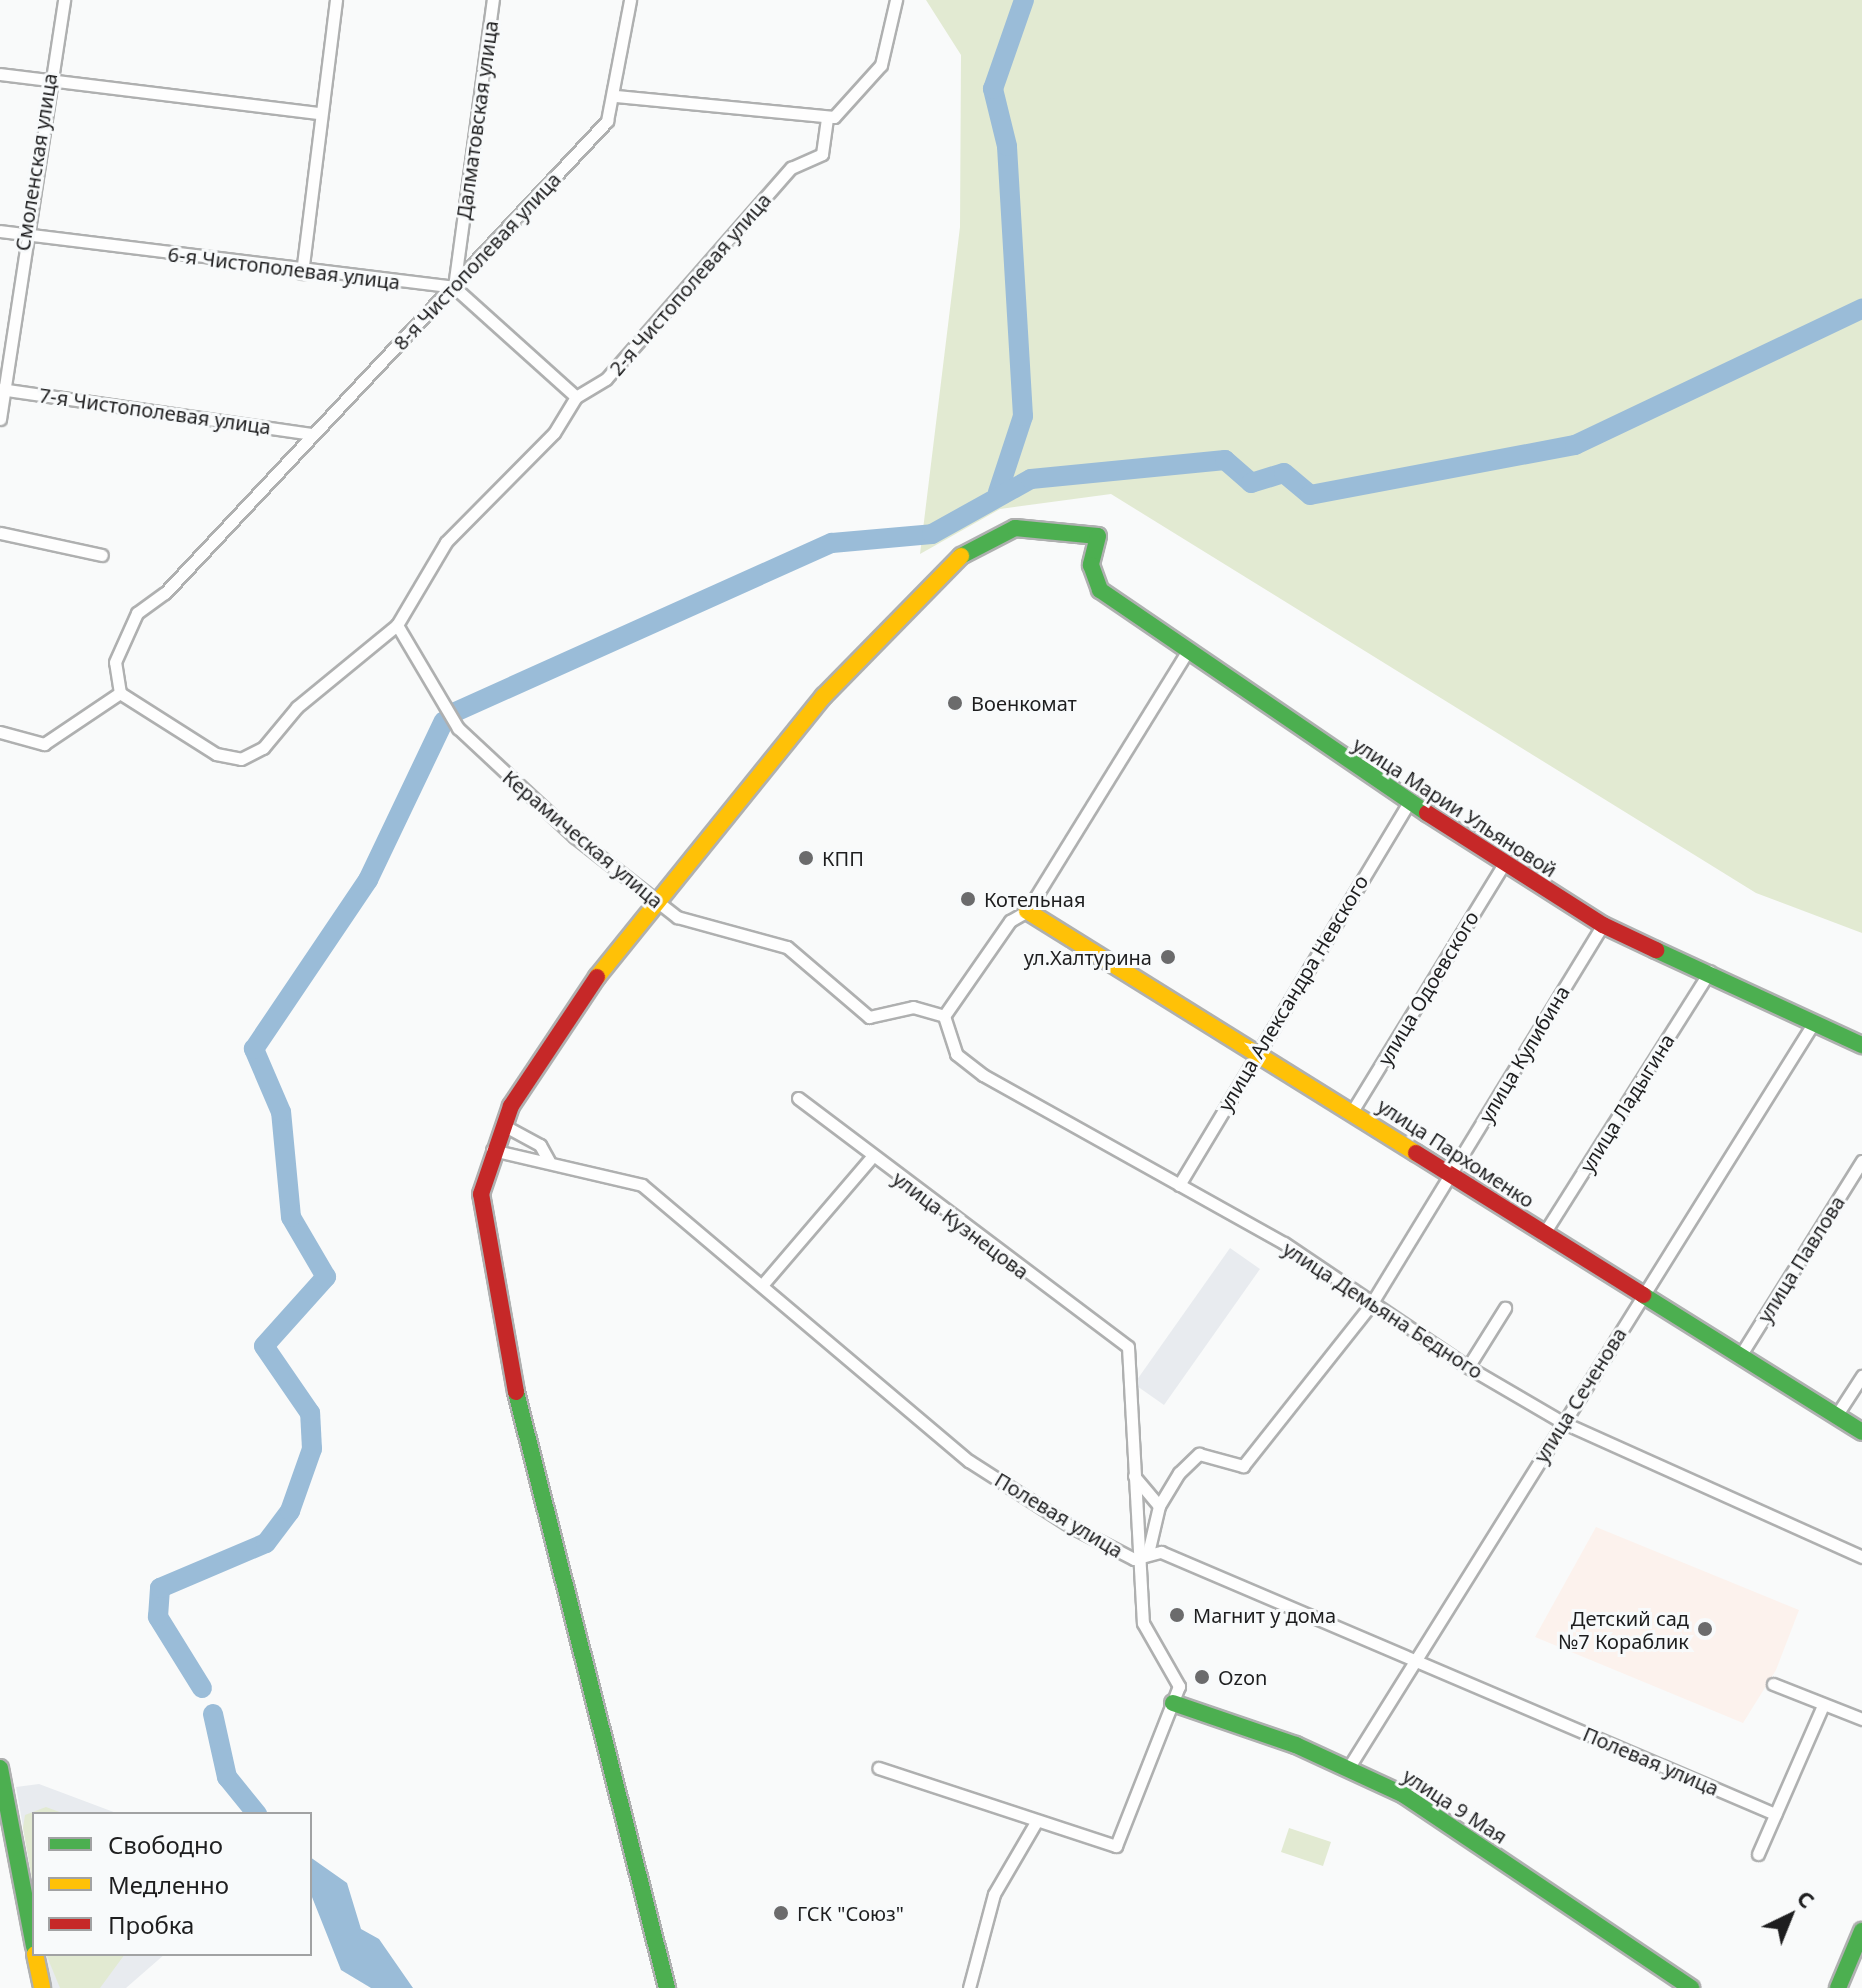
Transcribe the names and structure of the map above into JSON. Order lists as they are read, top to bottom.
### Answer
{
  "streets": {
    "street": [
      "Далматовская улица",
      "Смоленская улица",
      "8-я Чистополевая улица",
      "6-я Чистополевая улица",
      "2-я Чистополевая улица",
      "7-я Чистополевая улица",
      "улица Марии Ульяновой",
      "Керамическая улица",
      "улица Одоевского",
      "улица Александра Невского",
      "улица Кулибина",
      "улица Ладыгина",
      "улица Пархоменко",
      "улица Кузнецова",
      "улица Павлова",
      "улица Демьяна Бедного",
      "улица Сеченова",
      "Полевая улица",
      "улица 9 Мая"
    ]
  },
  "crossings": [
    ["Далматовская улица", "8-я Чистополевая улица"],
    ["Далматовская улица", "6-я Чистополевая улица"],
    ["Смоленская улица", "6-я Чистополевая улица"],
    ["Смоленская улица", "7-я Чистополевая улица"],
    ["8-я Чистополевая улица", "6-я Чистополевая улица"],
    ["8-я Чистополевая улица", "2-я Чистополевая улица"],
    ["8-я Чистополевая улица", "7-я Чистополевая улица"],
    ["2-я Чистополевая улица", "Керамическая улица"],
    ["улица Марии Ульяновой", "Керамическая улица"],
    ["улица Марии Ульяновой", "улица Одоевского"],
    ["улица Марии Ульяновой", "улица Александра Невского"],
    ["улица Марии Ульяновой", "улица Кулибина"],
    ["улица Марии Ульяновой", "улица Ладыгина"],
    ["улица Марии Ульяновой", "улица Сеченова"],
    ["Керамическая улица", "улица Демьяна Бедного"],
    ["улица Одоевского", "улица Пархоменко"],
    ["улица Александра Невского", "улица Пархоменко"],
    ["улица Александра Невского", "улица Демьяна Бедного"],
    ["улица Кулибина", "улица Пархоменко"],
    ["улица Кулибина", "улица Демьяна Бедного"],
    ["улица Ладыгина", "улица Пархоменко"],
    ["улица Пархоменко", "улица Павлова"],
    ["улица Пархоменко", "улица Сеченова"],
    ["улица Демьяна Бедного", "улица Сеченова"],
    ["улица Сеченова", "Полевая улица"],
    ["улица Сеченова", "улица 9 Мая"]
  ],
  "places": [
    "Военкомат",
    "КПП",
    "Котельная",
    "ул.Халтурина",
    "Магнит у дома",
    "Детский сад №7 Кораблик",
    "Ozon",
    "ГСК \"Союз\""
  ],
  "legend": ["Свободно", "Медленно", "Пробка"],
  "north": "top right"
}
